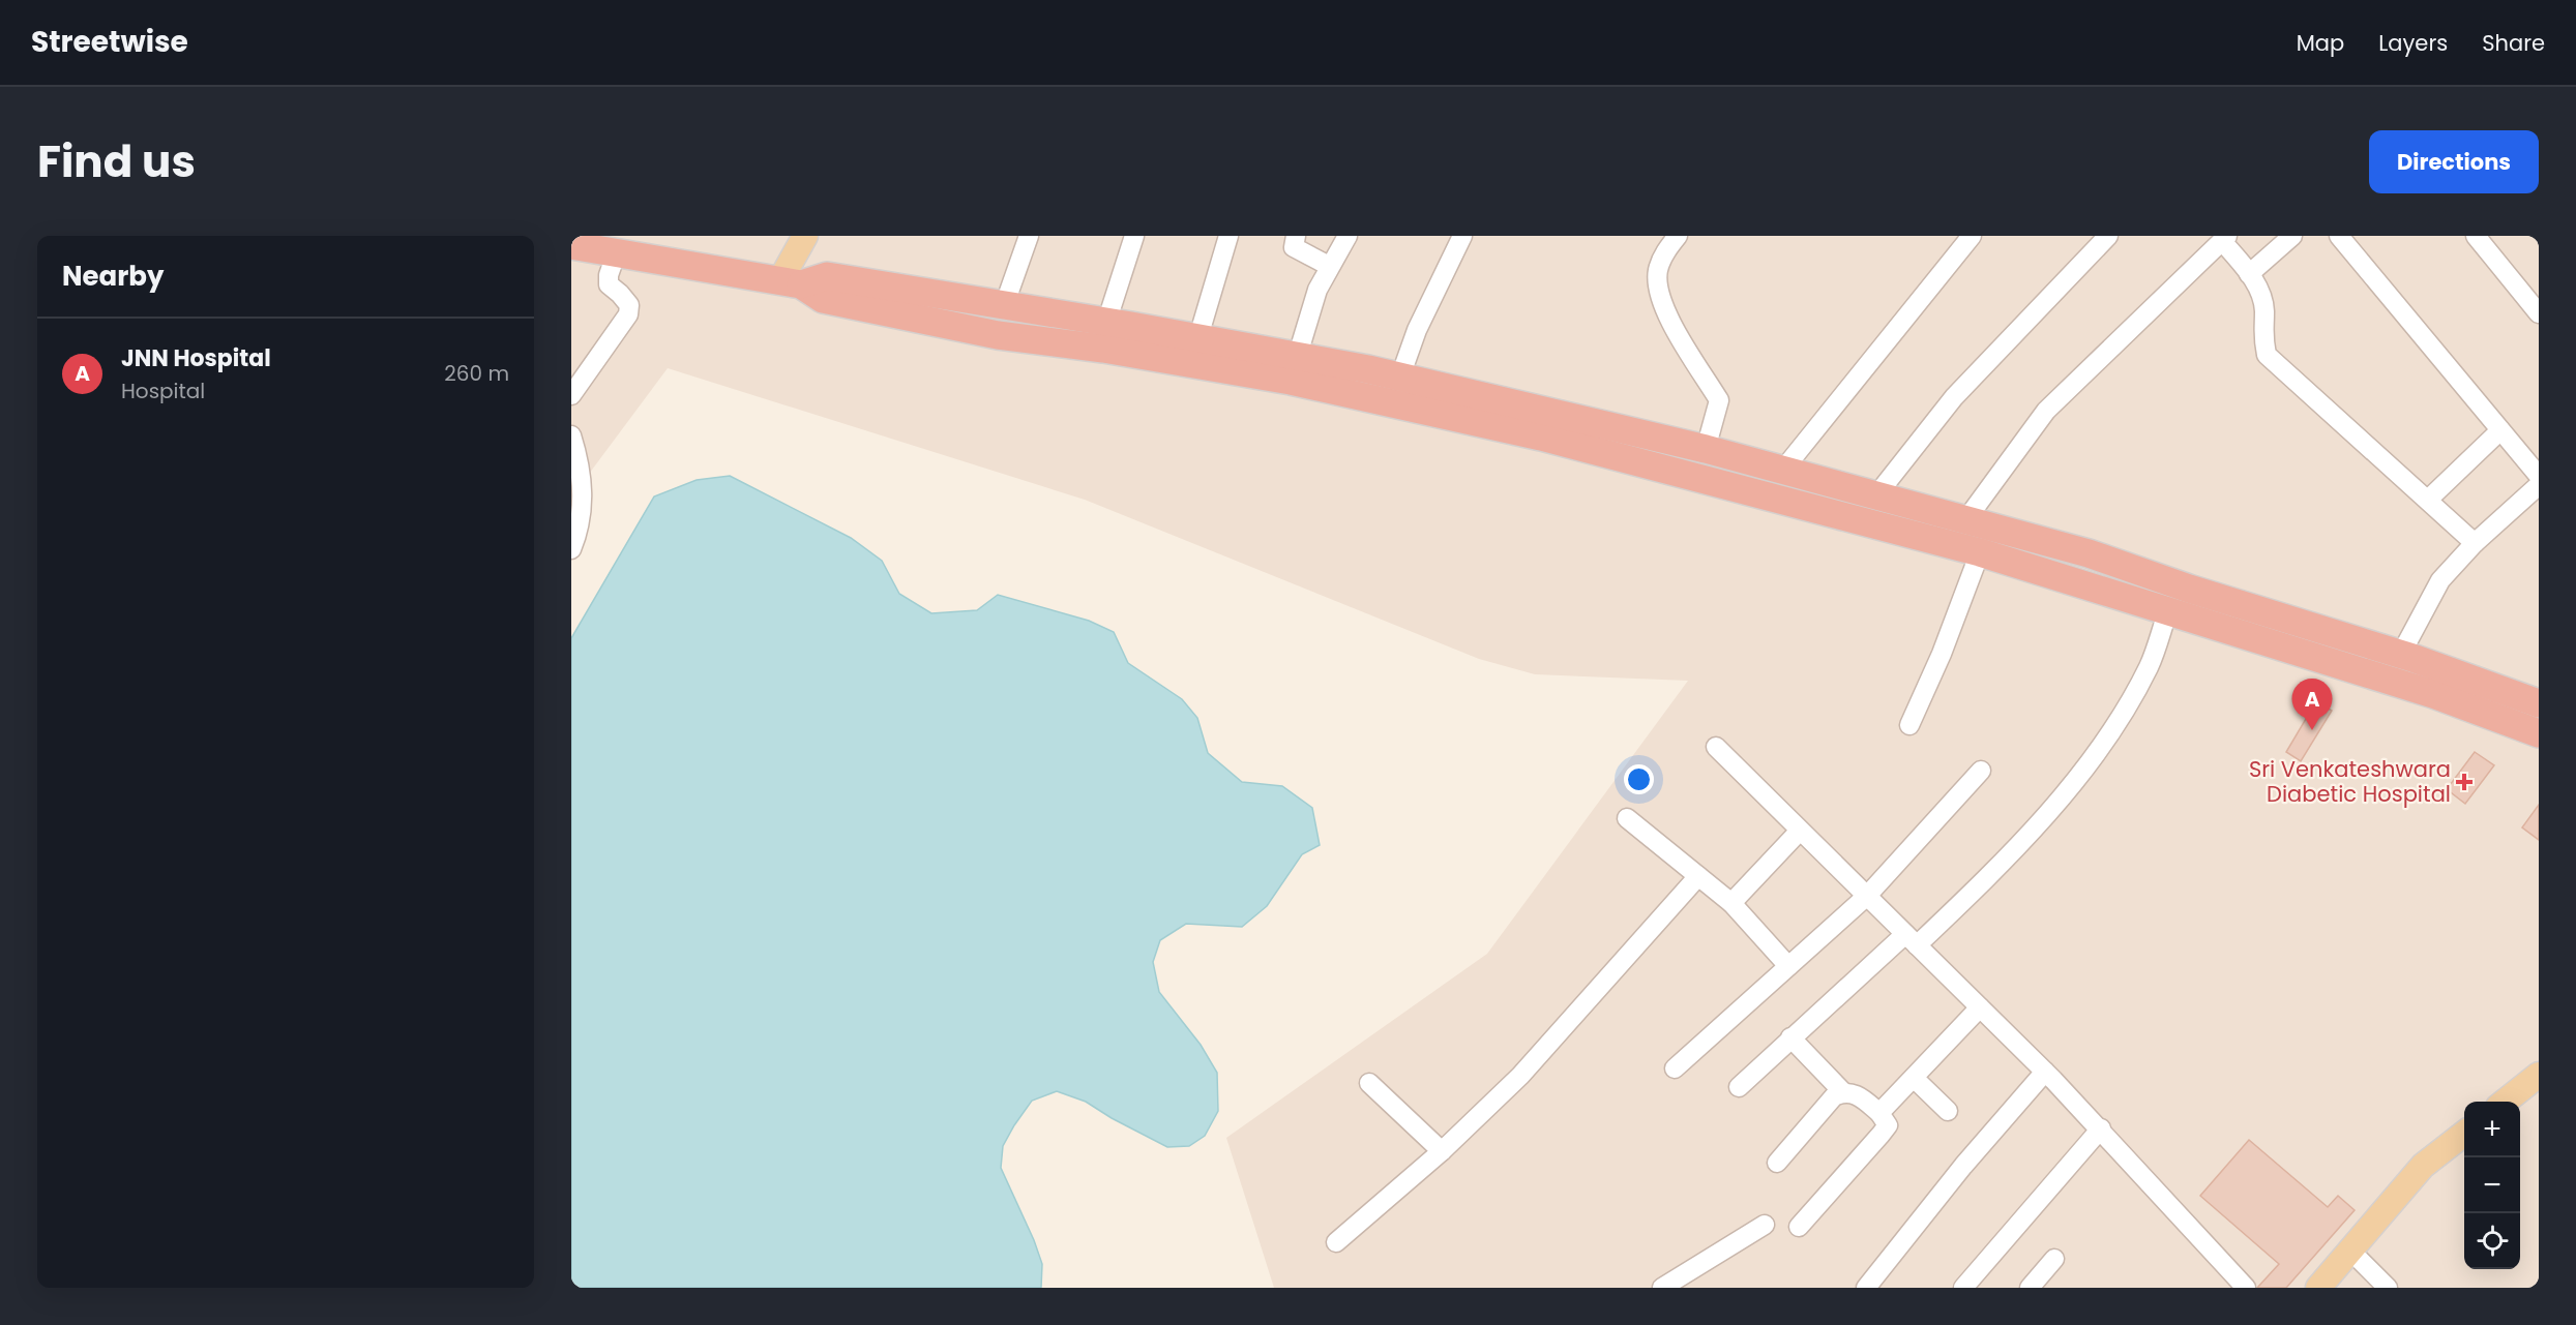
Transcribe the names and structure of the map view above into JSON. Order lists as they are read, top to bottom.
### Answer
{
  "places": {
    "health": ["Sri Venkateshwara Diabetic Hospital"]
  },
  "page": {
    "header": "Streetwise",
    "nav": ["Map", "Layers", "Share"],
    "title": "Find us",
    "buttons": "Directions",
    "heading": "Nearby",
    "list": [
      {
        "mark": "A",
        "name": "JNN Hospital",
        "note": "Hospital",
        "value": "260 m"
      }
    ],
    "pins": "A",
    "map_buttons": ["+", "−"]
  }
}
